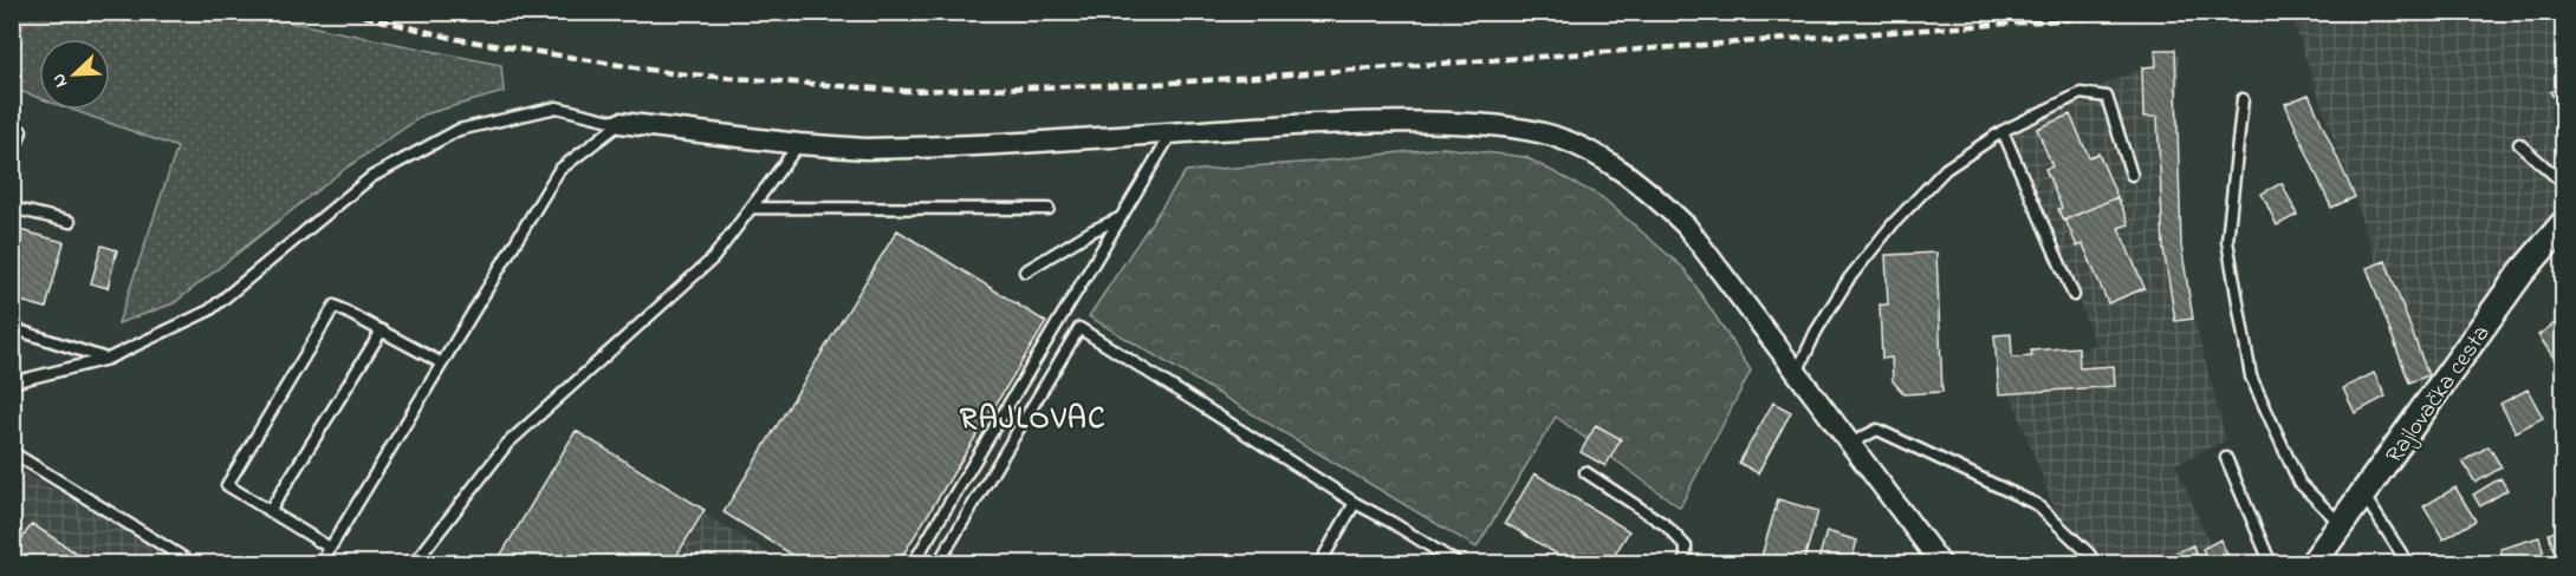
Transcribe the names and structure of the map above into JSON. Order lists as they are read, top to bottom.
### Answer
{
  "streets": {
    "street": ["Rajlovačka cesta"]
  },
  "districts": ["RAJLOVAC"],
  "north": "bottom left"
}
